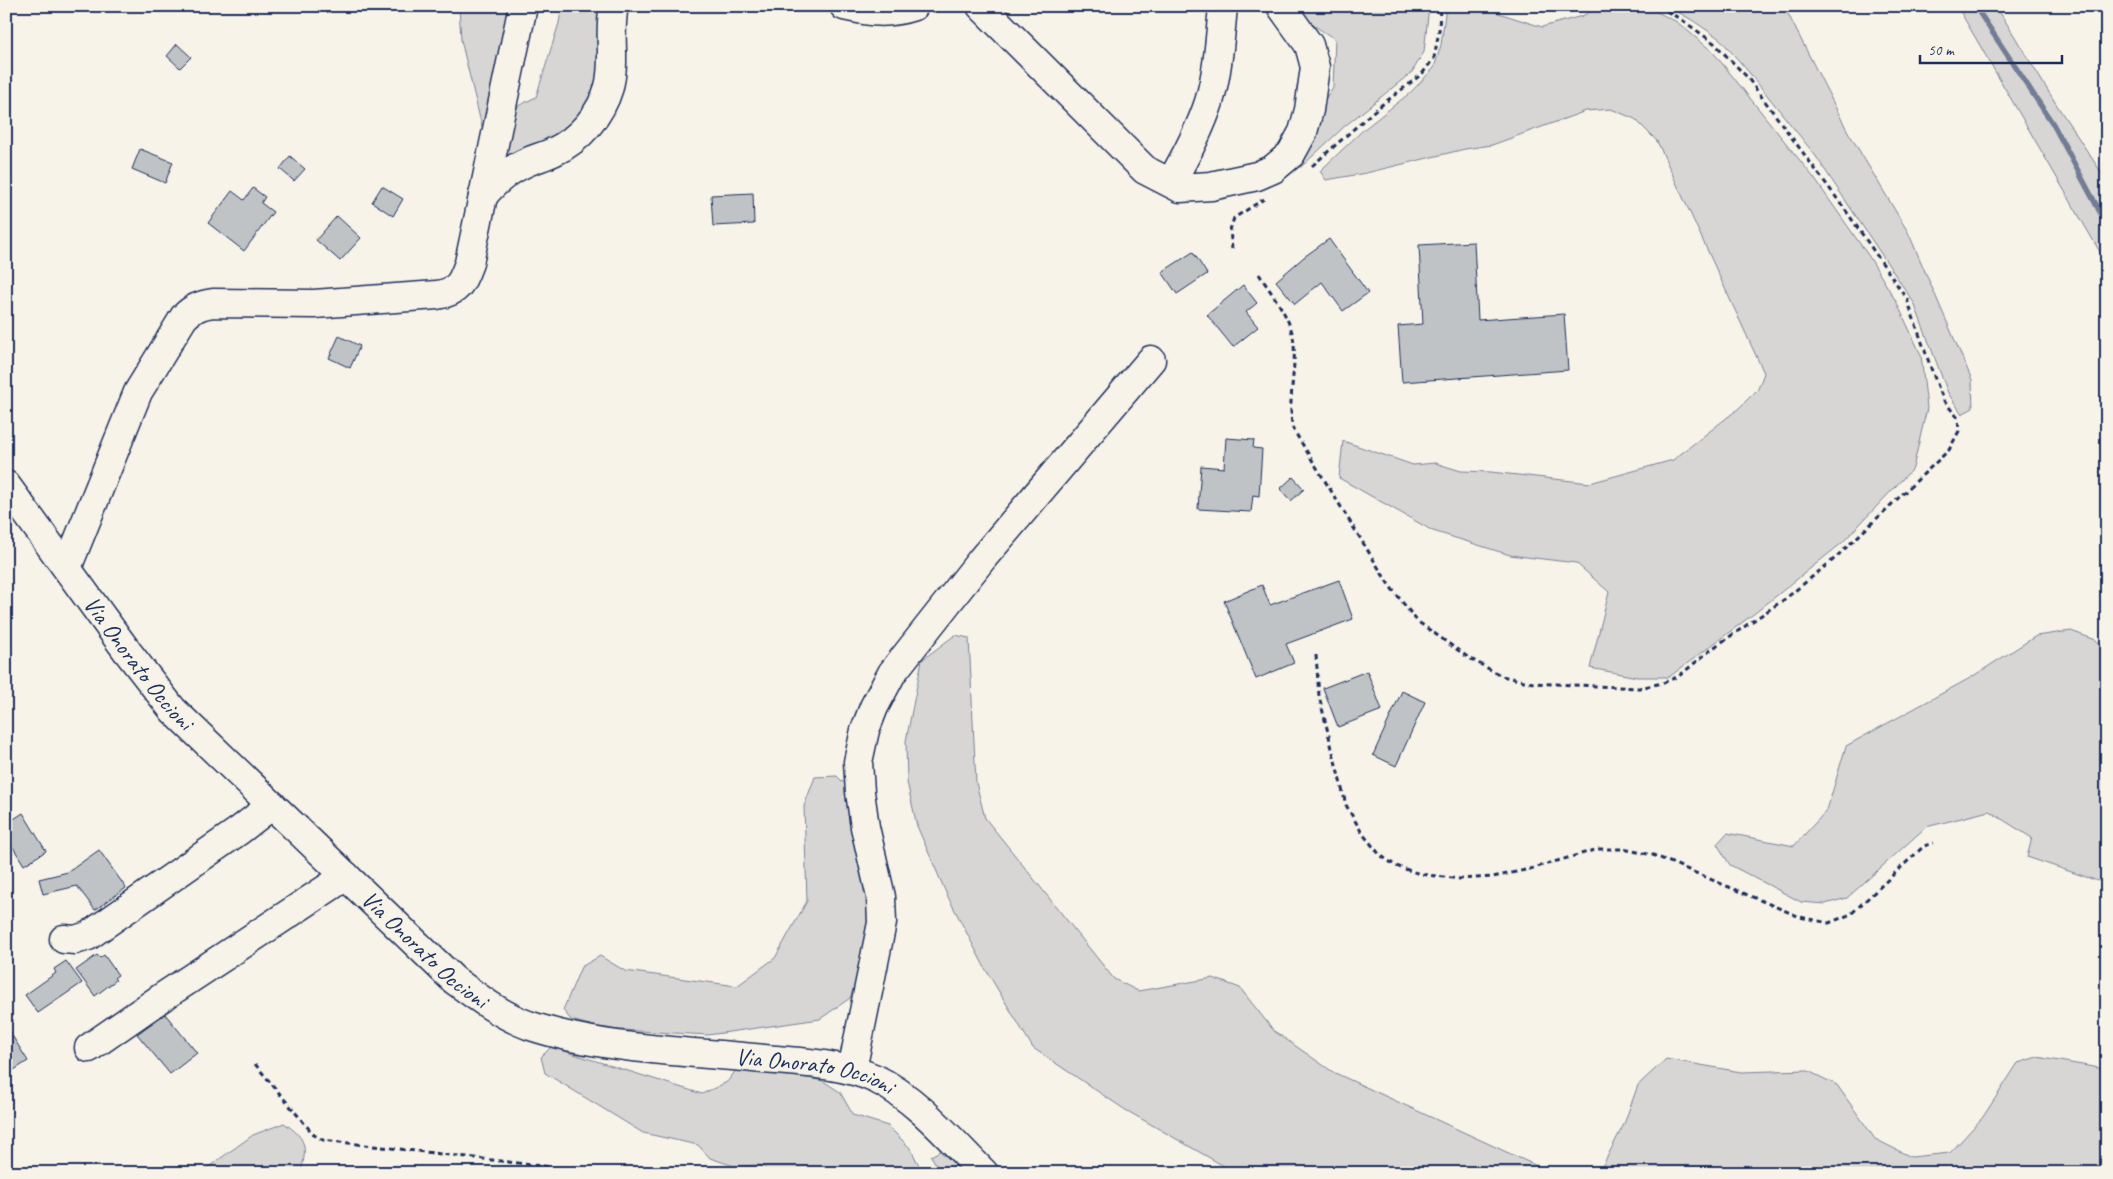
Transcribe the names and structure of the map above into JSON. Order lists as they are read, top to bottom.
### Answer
{
  "streets": {
    "street": ["Via Onorato Occioni"]
  },
  "scale_bar": "50 m"
}
